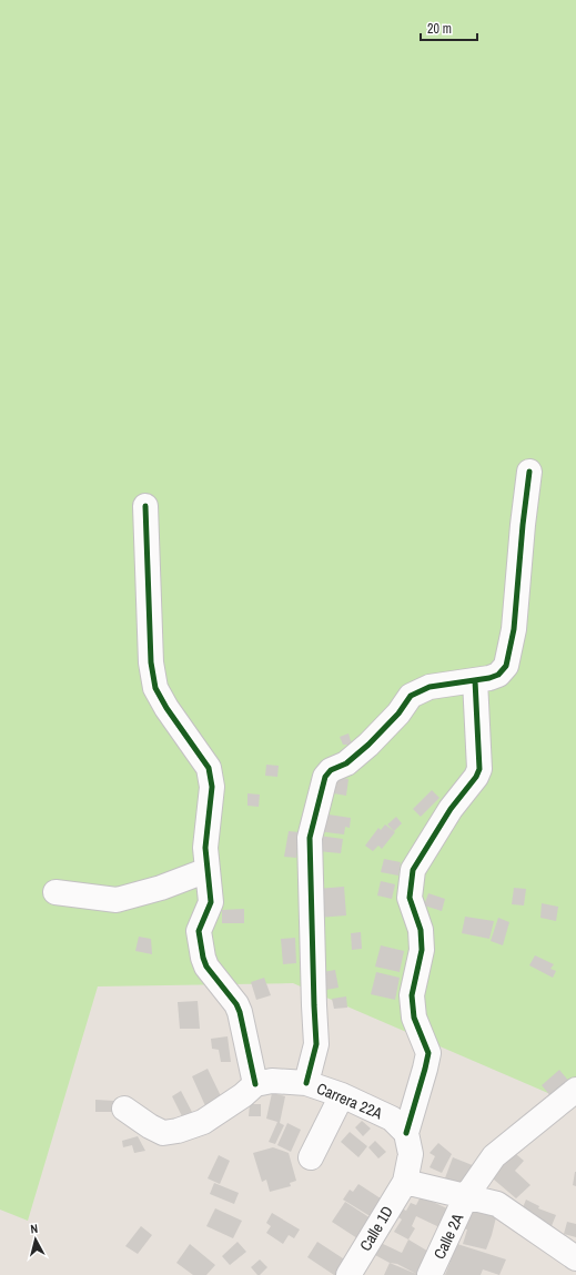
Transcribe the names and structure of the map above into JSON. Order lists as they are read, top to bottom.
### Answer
{
  "streets": {
    "street": ["Carrera 22A", "Calle 1D", "Calle 2A"]
  },
  "scale_bar": "20 m",
  "north": "top"
}
